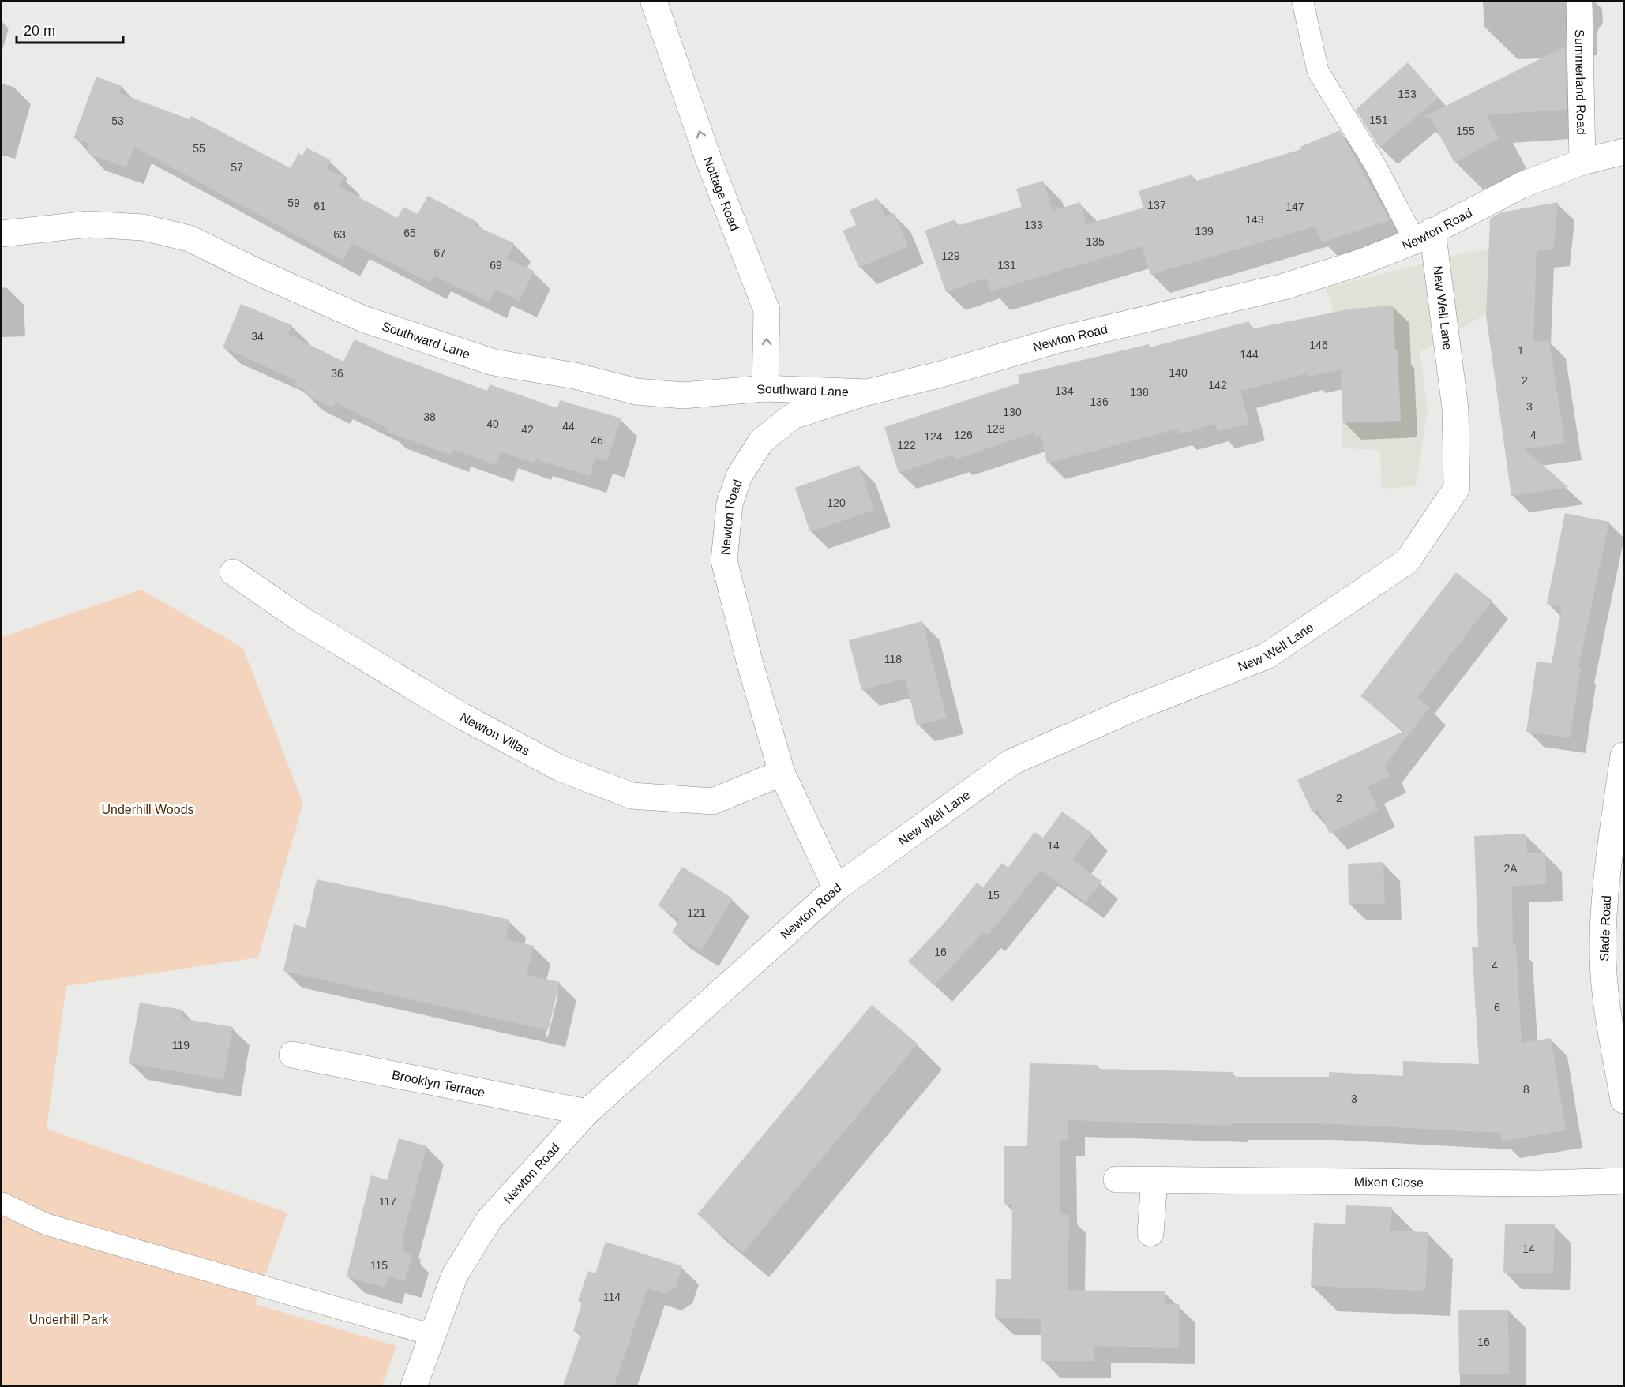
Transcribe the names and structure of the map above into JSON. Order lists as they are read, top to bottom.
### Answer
{
  "streets": {
    "street": [
      "Summerland Road",
      "Nottage Road",
      "Newton Road",
      "New Well Lane",
      "Southward Lane",
      "Newton Villas",
      "Slade Road",
      "Brooklyn Terrace",
      "Mixen Close"
    ]
  },
  "crossings": [
    ["Summerland Road", "Newton Road"],
    ["Nottage Road", "Southward Lane"],
    ["Newton Road", "New Well Lane"],
    ["Newton Road", "Southward Lane"],
    ["Newton Road", "Newton Villas"],
    ["Newton Road", "Brooklyn Terrace"]
  ],
  "one_way": ["Nottage Road"],
  "parks": ["Underhill Woods", "Underhill Park"],
  "house_numbers": [
    "153",
    "151",
    "53",
    "155",
    "55",
    "57",
    "59",
    "137",
    "61",
    "147",
    "143",
    "133",
    "139",
    "65",
    "63",
    "135",
    "67",
    "129",
    "69",
    "131",
    "34",
    "146",
    "1",
    "144",
    "140",
    "36",
    "2",
    "142",
    "134",
    "138",
    "136",
    "3",
    "130",
    "38",
    "40",
    "44",
    "128",
    "42",
    "126",
    "4",
    "124",
    "46",
    "122",
    "120",
    "118",
    "2",
    "14",
    "2A",
    "15",
    "121",
    "16",
    "4",
    "6",
    "119",
    "8",
    "3",
    "117",
    "14",
    "115",
    "114",
    "16"
  ],
  "scale_bar": "20 m"
}
